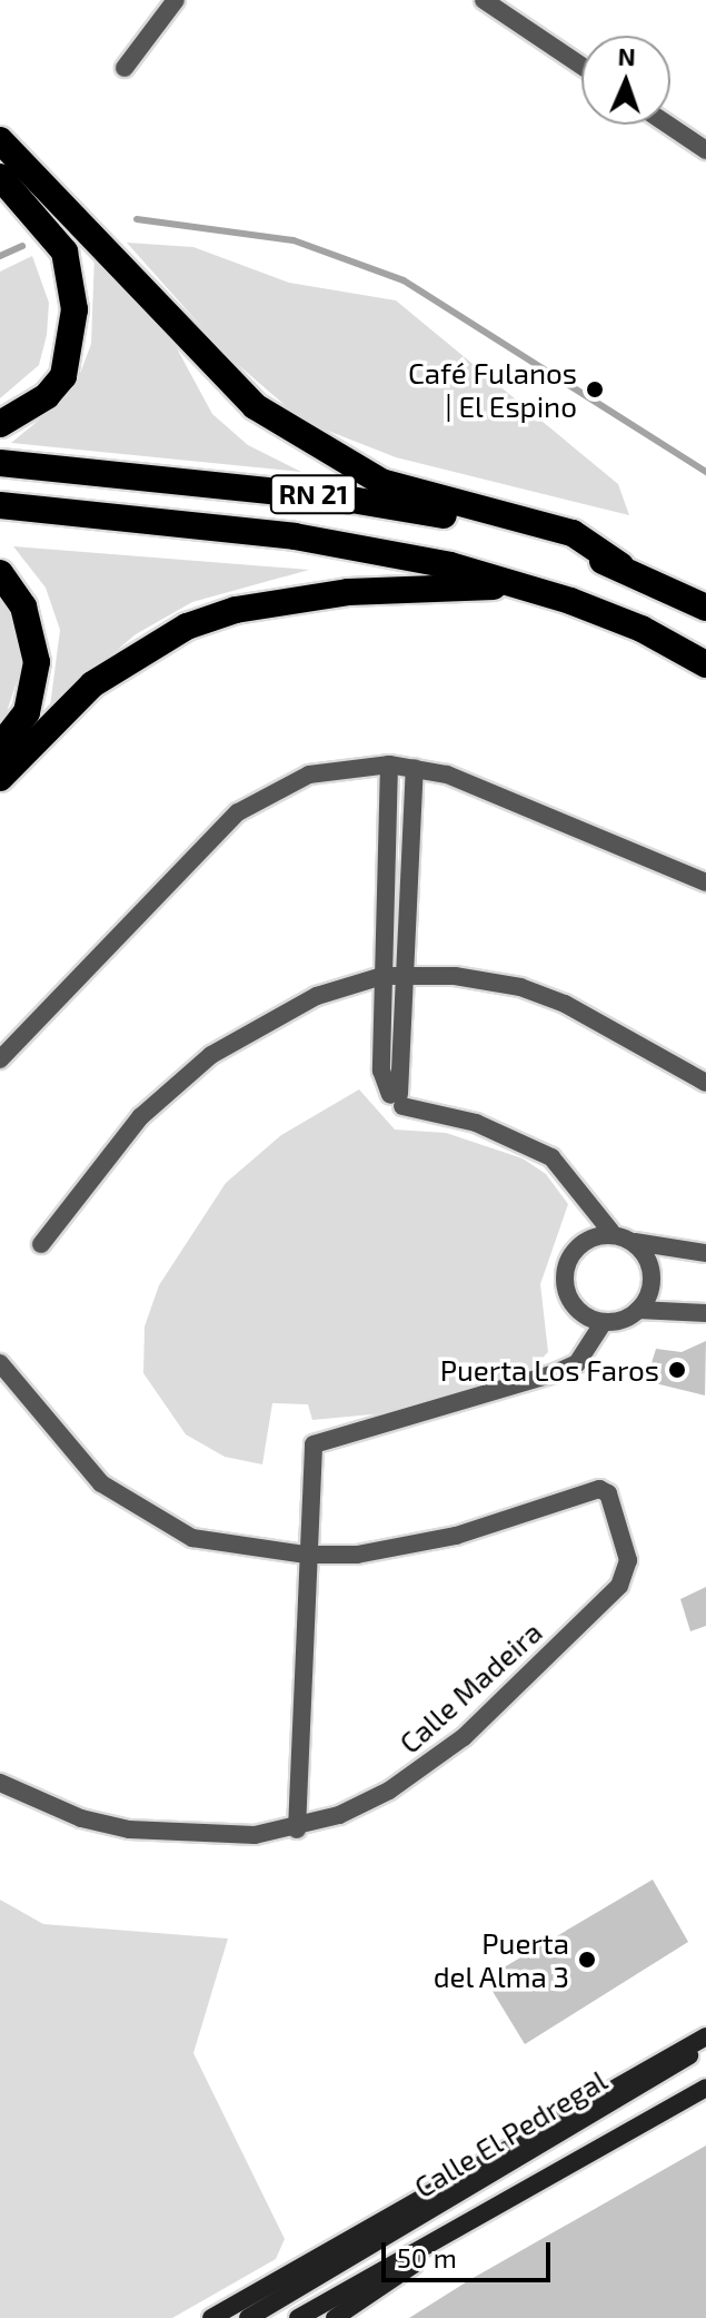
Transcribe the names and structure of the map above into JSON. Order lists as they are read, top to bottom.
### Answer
{
  "streets": {
    "highway": ["RN 21"],
    "main road": ["Calle El Pedregal"],
    "street": ["Calle Madeira"]
  },
  "places": ["Café Fulanos | El Espino", "Puerta Los Faros", "Puerta del Alma 3"],
  "scale_bar": "50 m",
  "north": "top"
}
